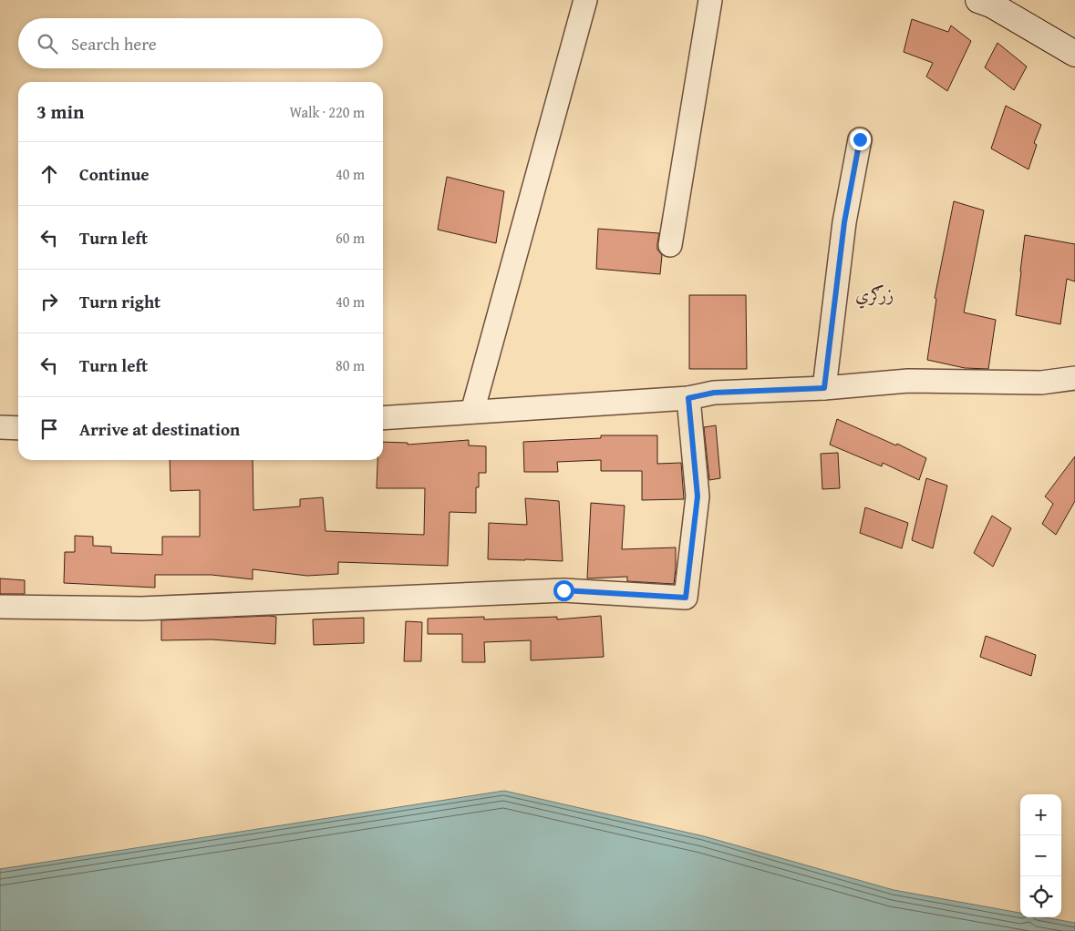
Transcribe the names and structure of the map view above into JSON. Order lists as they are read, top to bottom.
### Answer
{
  "districts": ["زرګري"],
  "page": {
    "search": "Search here",
    "heading": ["3 min", "Walk · 220 m"],
    "list": [
      ["Continue", "40 m"],
      ["Turn left", "60 m"],
      ["Turn right", "40 m"],
      ["Turn left", "80 m"],
      "Arrive at destination"
    ],
    "map_buttons": ["+", "−"]
  }
}
